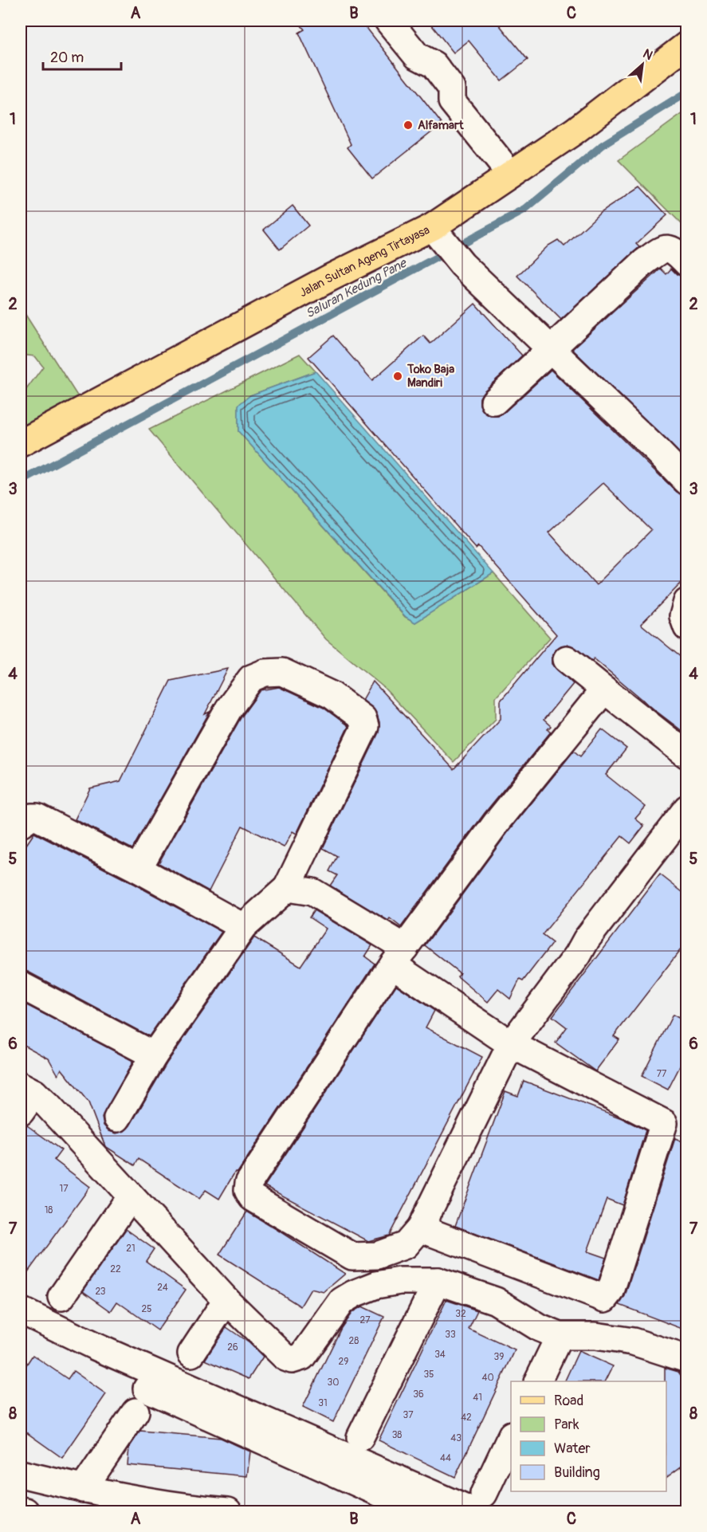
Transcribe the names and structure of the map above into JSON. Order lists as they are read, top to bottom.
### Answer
{
  "streets": {
    "main road": ["Jalan Sultan Ageng Tirtayasa"]
  },
  "water": ["Saluran Kedung Pane"],
  "places": ["Alfamart", "Toko Baja Mandiri"],
  "house_numbers": [
    "77",
    "17",
    "18",
    "21",
    "22",
    "24",
    "23",
    "25",
    "32",
    "27",
    "33",
    "28",
    "26",
    "34",
    "39",
    "29",
    "35",
    "40",
    "30",
    "36",
    "41",
    "31",
    "37",
    "42",
    "38",
    "43",
    "44"
  ],
  "legend": [
    "Road",
    "Park",
    "Water",
    "Building"
  ],
  "scale_bar": "20 m",
  "north": "top right",
  "grid": {
    "columns": ["A", "B", "C"],
    "rows": [
      "1",
      "2",
      "3",
      "4",
      "5",
      "6",
      "7",
      "8"
    ]
  }
}
